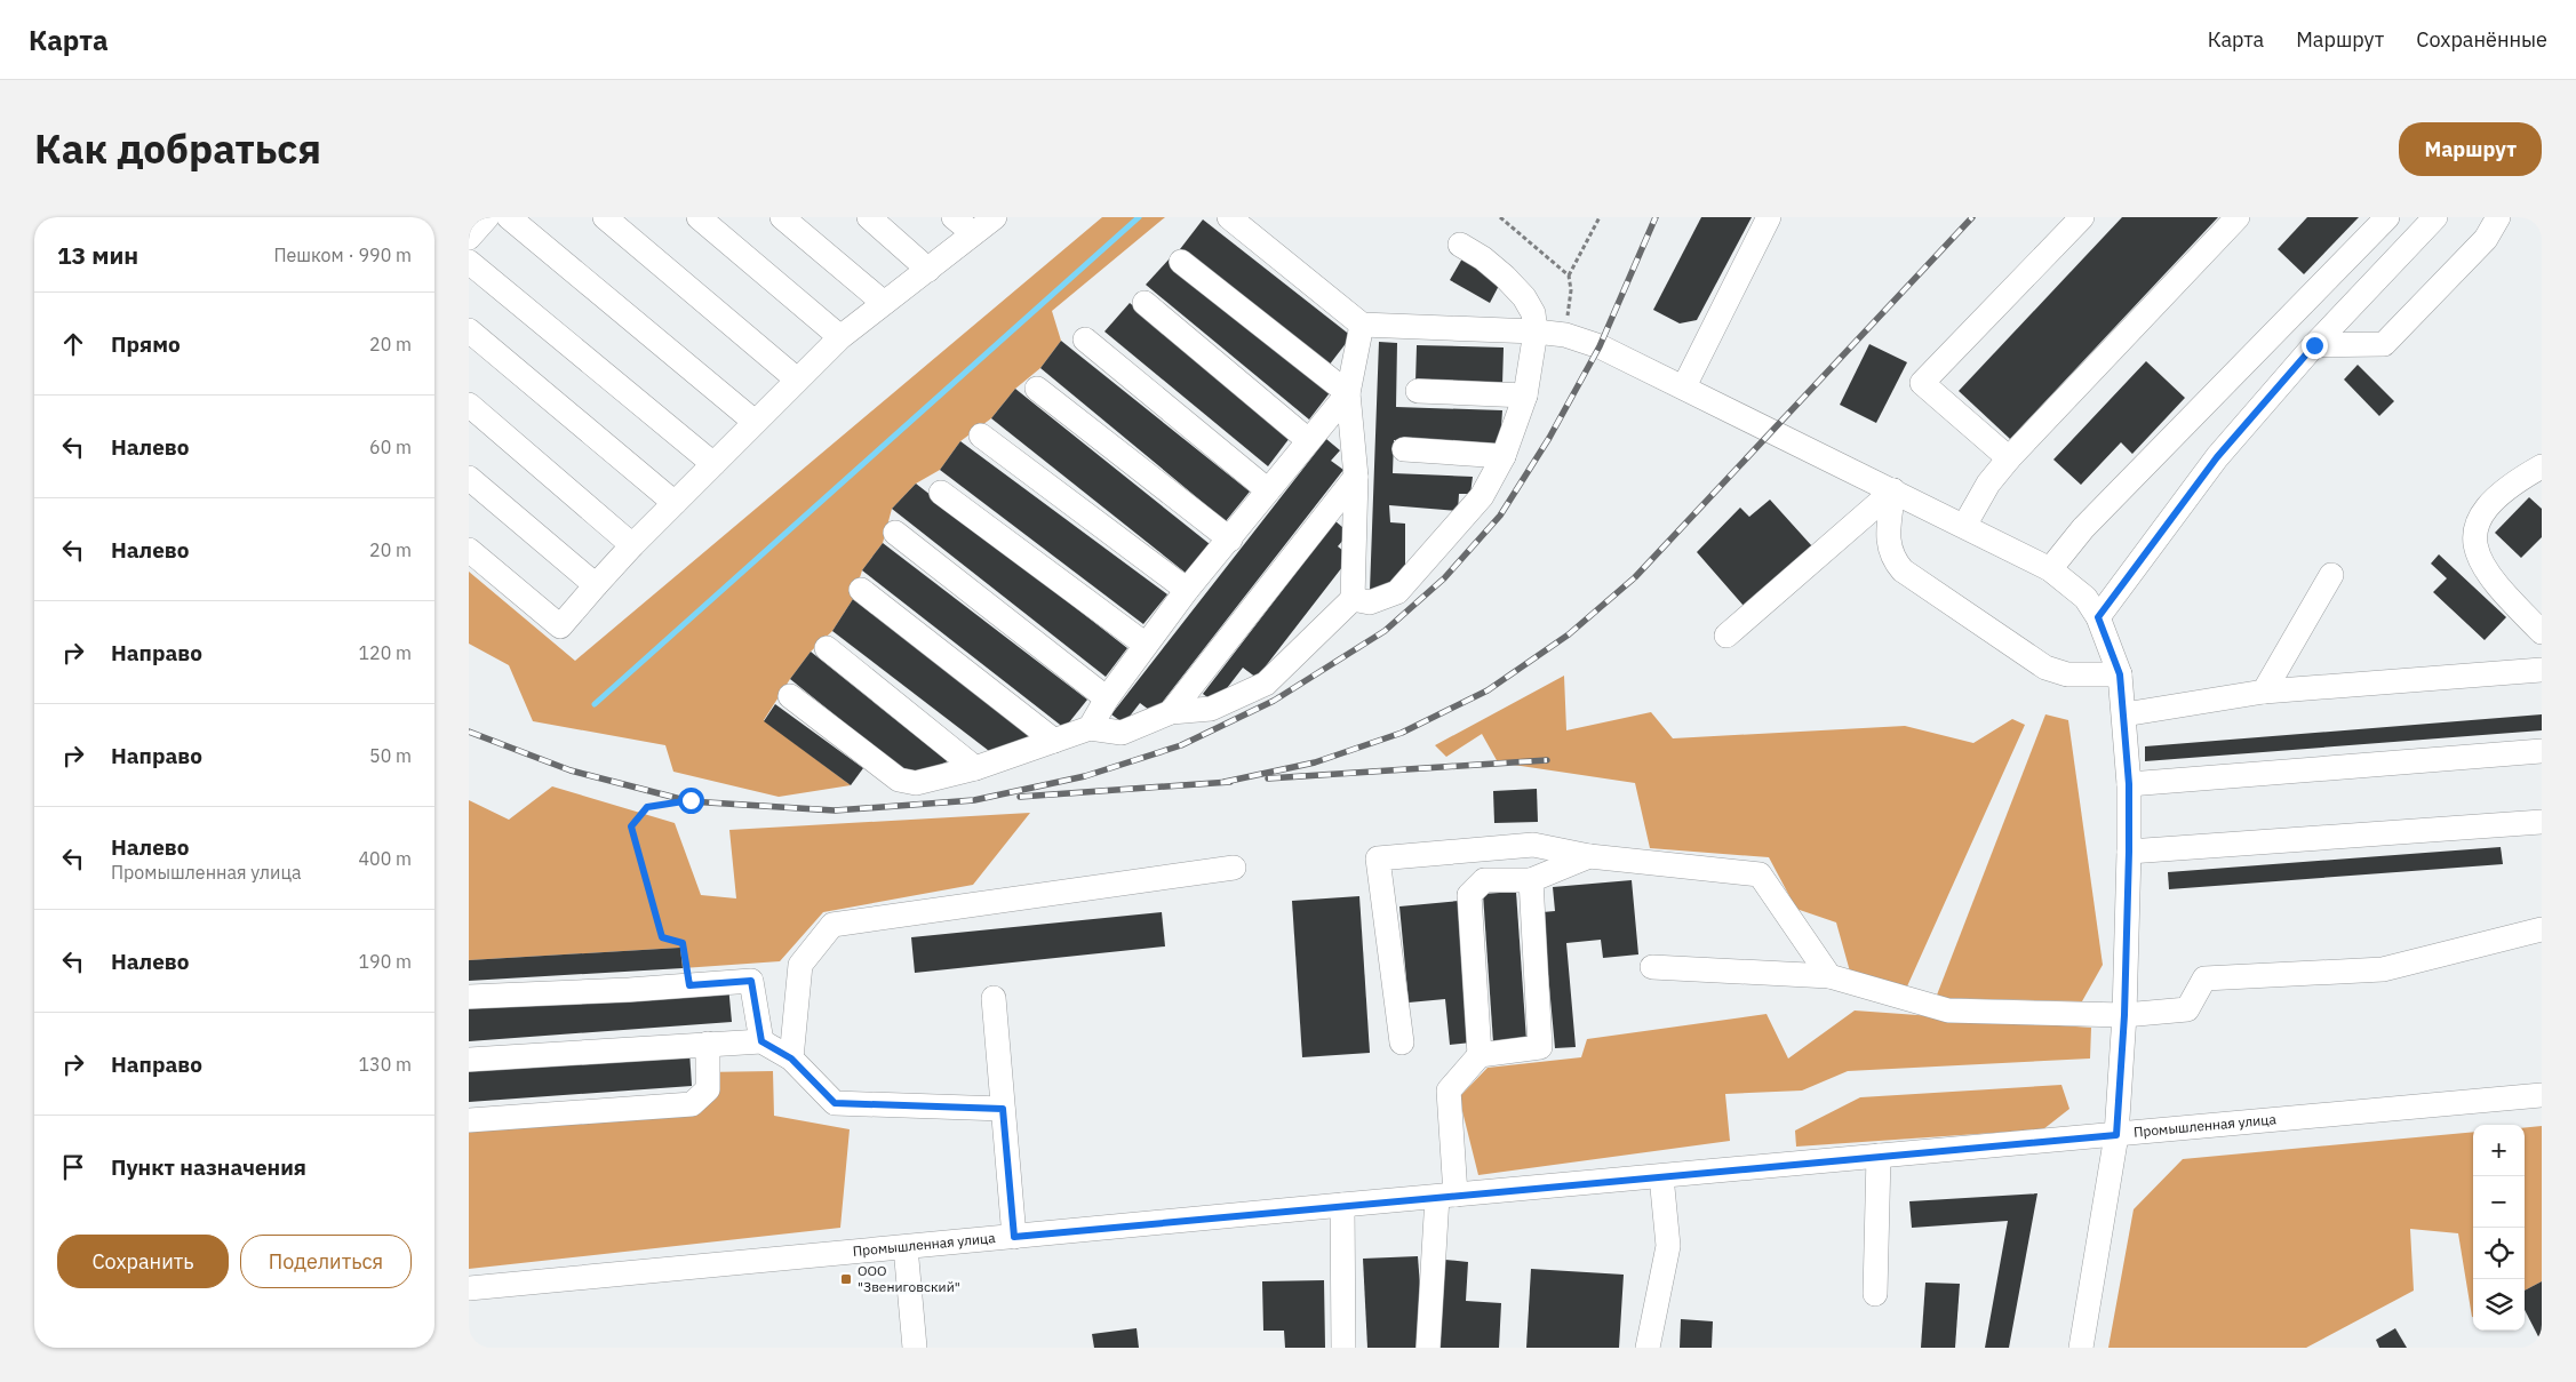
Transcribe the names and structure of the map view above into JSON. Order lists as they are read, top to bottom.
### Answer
{
  "streets": {
    "street": ["Промышленная улица"]
  },
  "places": {
    "transit": ["ООО \"Звениговский\""]
  },
  "page": {
    "header": "Карта",
    "nav": ["Карта", "Маршрут", "Сохранённые"],
    "title": "Как добраться",
    "buttons": [
      "Маршрут",
      ["Сохранить", "Поделиться"]
    ],
    "heading": ["13 мин", "Пешком · 990 m"],
    "list": [
      ["Прямо", "20 m"],
      ["Налево", "60 m"],
      ["Налево", "20 m"],
      ["Направо", "120 m"],
      ["Направо", "50 m"],
      ["Налево", "Промышленная улица", "400 m"],
      ["Налево", "190 m"],
      ["Направо", "130 m"],
      "Пункт назначения"
    ],
    "map_buttons": ["+", "−"]
  }
}
